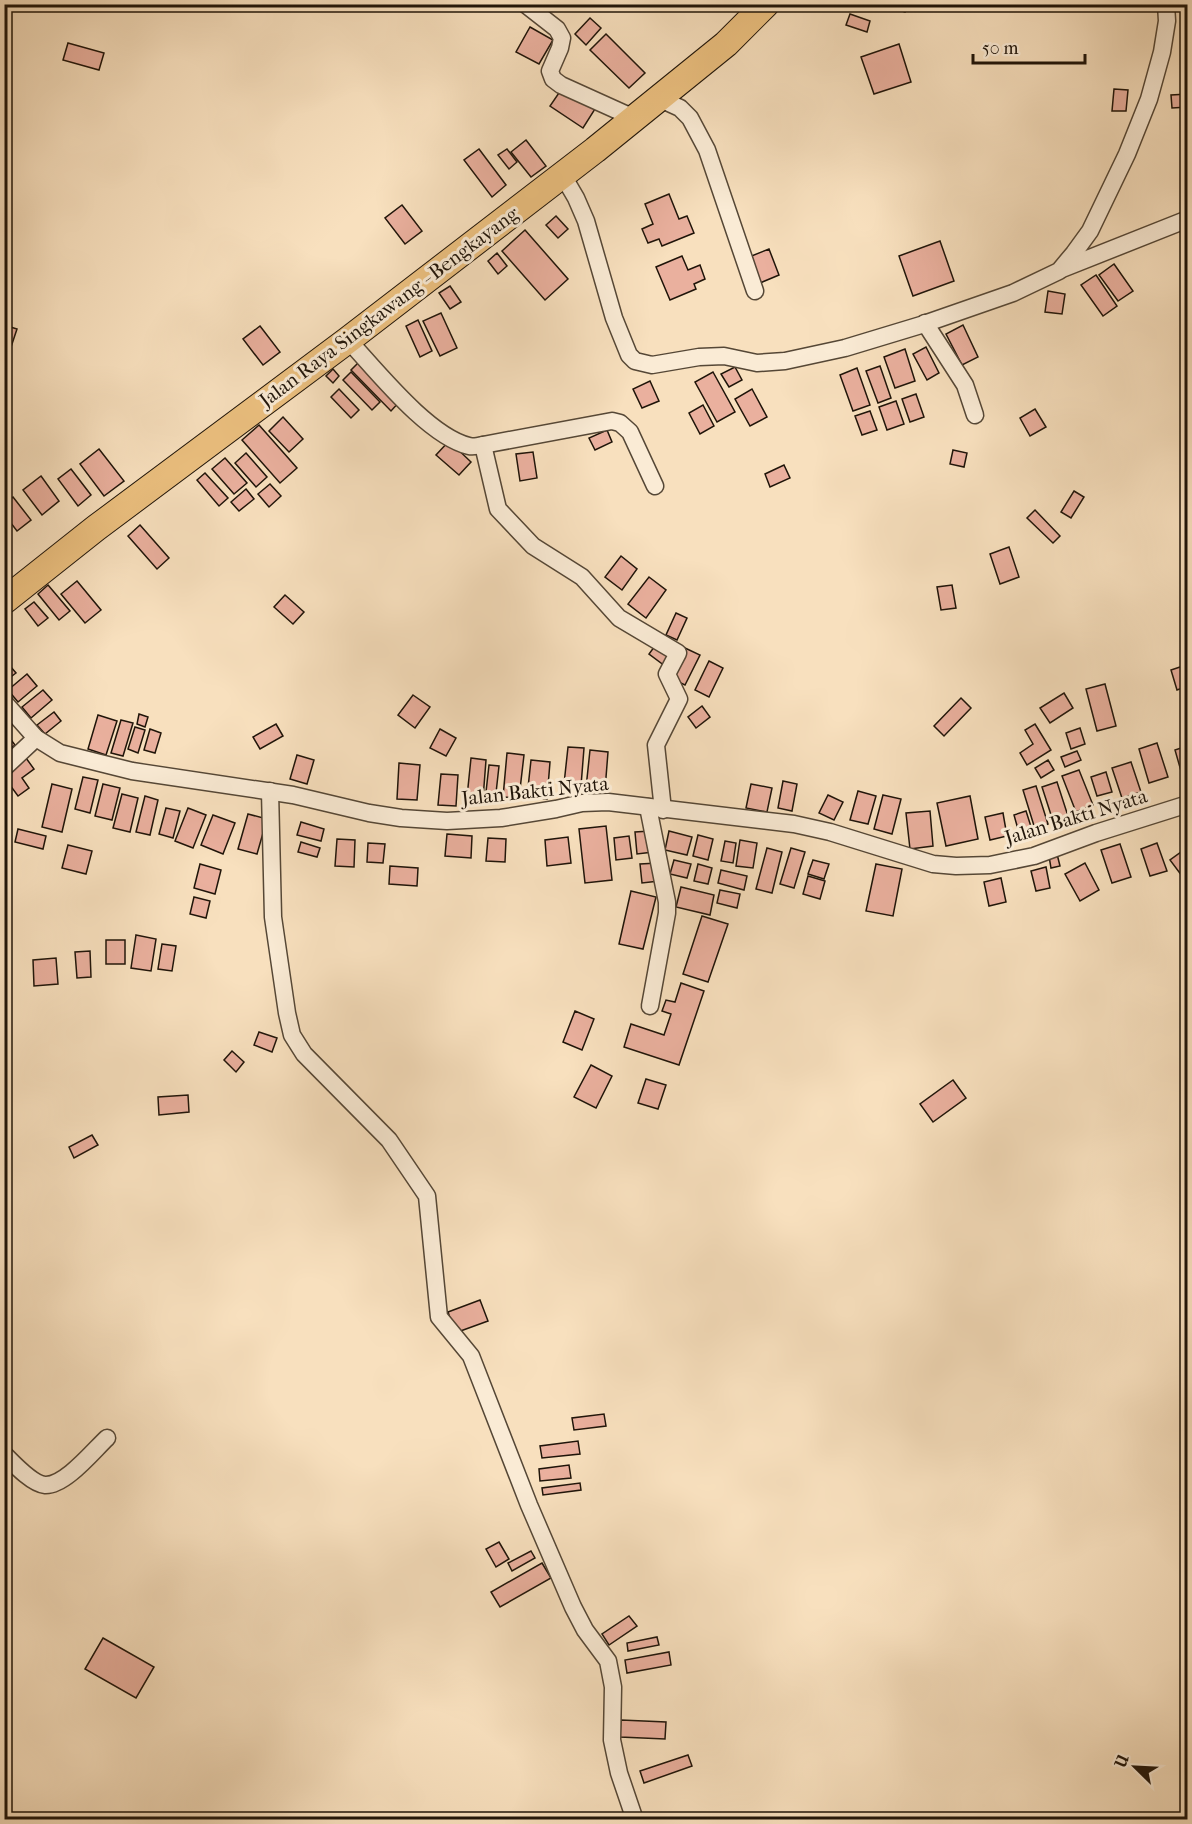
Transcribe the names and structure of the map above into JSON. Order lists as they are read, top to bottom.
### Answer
{
  "streets": {
    "main road": ["Jalan Raya Singkawang - Bengkayang"],
    "street": ["Jalan Bakti Nyata"]
  },
  "scale_bar": "50 m",
  "north": "top left"
}
